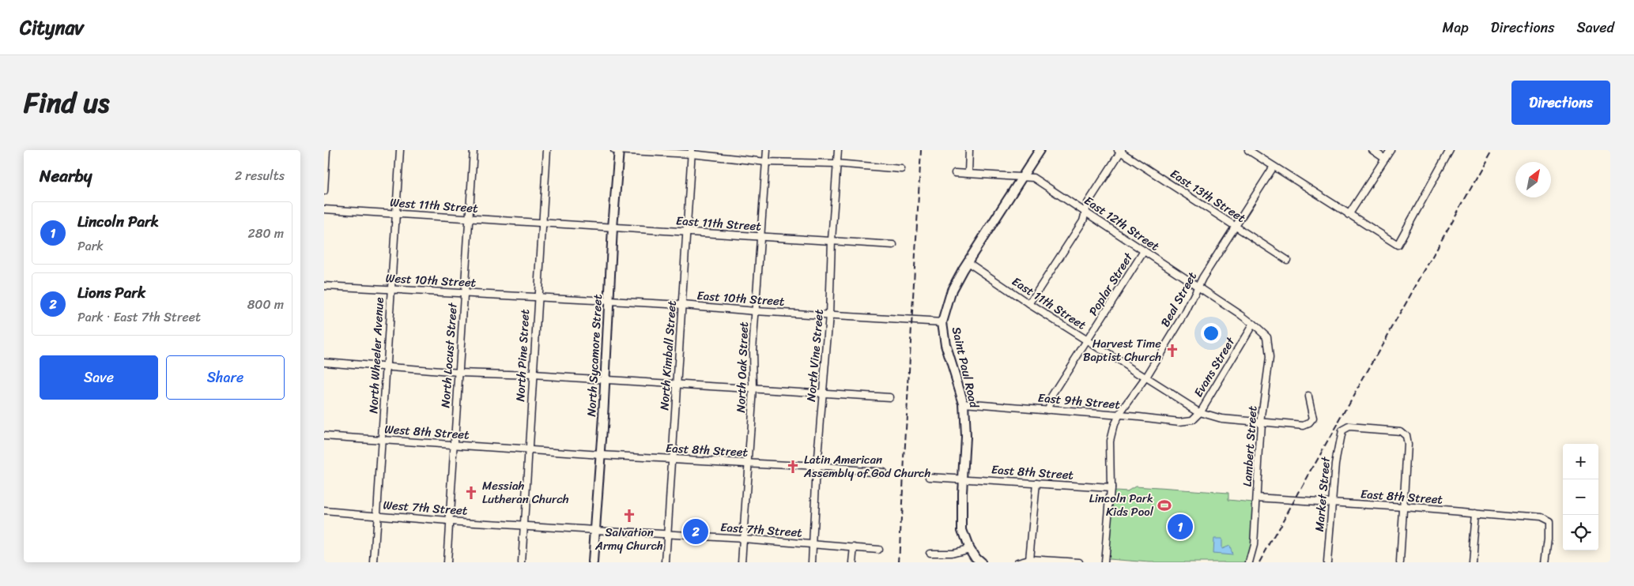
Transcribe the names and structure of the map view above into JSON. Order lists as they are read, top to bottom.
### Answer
{
  "streets": {
    "main road": ["North Sycamore Street", "Saint Paul Road"],
    "street": [
      "East 13th Street",
      "West 11th Street",
      "East 11th Street",
      "East 12th Street",
      "West 10th Street",
      "Poplar Street",
      "East 10th Street",
      "Beal Street",
      "North Wheeler Avenue",
      "North Locust Street",
      "North Pine Street",
      "North Kimball Street",
      "North Vine Street",
      "North Oak Street",
      "Evans Street",
      "East 9th Street",
      "West 8th Street",
      "Lambert Street",
      "East 8th Street",
      "Market Street",
      "West 7th Street",
      "East 7th Street"
    ]
  },
  "crossings": [
    ["East 13th Street", "Beal Street"],
    ["West 11th Street", "East 11th Street"],
    ["West 11th Street", "North Wheeler Avenue"],
    ["West 11th Street", "North Locust Street"],
    ["West 11th Street", "North Pine Street"],
    ["East 11th Street", "Poplar Street"],
    ["East 11th Street", "Beal Street"],
    ["East 11th Street", "North Pine Street"],
    ["East 11th Street", "North Sycamore Street"],
    ["East 11th Street", "North Kimball Street"],
    ["East 11th Street", "North Vine Street"],
    ["East 11th Street", "North Oak Street"],
    ["East 11th Street", "Saint Paul Road"],
    ["East 11th Street", "Evans Street"],
    ["East 12th Street", "Poplar Street"],
    ["East 12th Street", "Beal Street"],
    ["East 12th Street", "Saint Paul Road"],
    ["East 12th Street", "Evans Street"],
    ["East 12th Street", "Lambert Street"],
    ["West 10th Street", "East 10th Street"],
    ["West 10th Street", "North Wheeler Avenue"],
    ["West 10th Street", "North Locust Street"],
    ["West 10th Street", "North Pine Street"],
    ["Poplar Street", "East 9th Street"],
    ["East 10th Street", "North Pine Street"],
    ["East 10th Street", "North Sycamore Street"],
    ["East 10th Street", "North Kimball Street"],
    ["East 10th Street", "North Vine Street"],
    ["East 10th Street", "North Oak Street"],
    ["East 10th Street", "Saint Paul Road"],
    ["Beal Street", "East 9th Street"],
    ["Beal Street", "East 8th Street"],
    ["North Wheeler Avenue", "West 8th Street"],
    ["North Wheeler Avenue", "West 7th Street"],
    ["North Locust Street", "West 8th Street"],
    ["North Locust Street", "West 7th Street"],
    ["North Pine Street", "West 8th Street"],
    ["North Pine Street", "East 8th Street"],
    ["North Pine Street", "West 7th Street"],
    ["North Pine Street", "East 7th Street"],
    ["North Sycamore Street", "East 8th Street"],
    ["North Sycamore Street", "East 7th Street"],
    ["North Kimball Street", "East 8th Street"],
    ["North Kimball Street", "East 7th Street"],
    ["North Vine Street", "East 8th Street"],
    ["North Vine Street", "East 7th Street"],
    ["North Oak Street", "East 8th Street"],
    ["North Oak Street", "East 7th Street"],
    ["Saint Paul Road", "East 9th Street"],
    ["Saint Paul Road", "East 8th Street"],
    ["Evans Street", "East 9th Street"],
    ["West 8th Street", "East 8th Street"],
    ["Lambert Street", "East 8th Street"],
    ["East 8th Street", "Market Street"],
    ["West 7th Street", "East 7th Street"]
  ],
  "places": {
    "church": [
      "Harvest Time Baptist Church",
      "Latin American Assembly of God Church",
      "Messiah Lutheran Church",
      "Salvation Army Church"
    ],
    "sports": ["Lincoln Park Kids Pool"]
  },
  "north": "top right",
  "page": {
    "header": "Citynav",
    "nav": ["Map", "Directions", "Saved"],
    "title": "Find us",
    "buttons": [
      "Directions",
      ["Save", "Share"]
    ],
    "heading": ["Nearby", "2 results"],
    "list": [
      {
        "mark": "1",
        "name": "Lincoln Park",
        "note": "Park",
        "value": "280 m"
      },
      {
        "mark": "2",
        "name": "Lions Park",
        "note": "Park · East 7th Street",
        "value": "800 m"
      }
    ],
    "map_buttons": ["+", "−"],
    "pins": ["1", "2"]
  }
}
